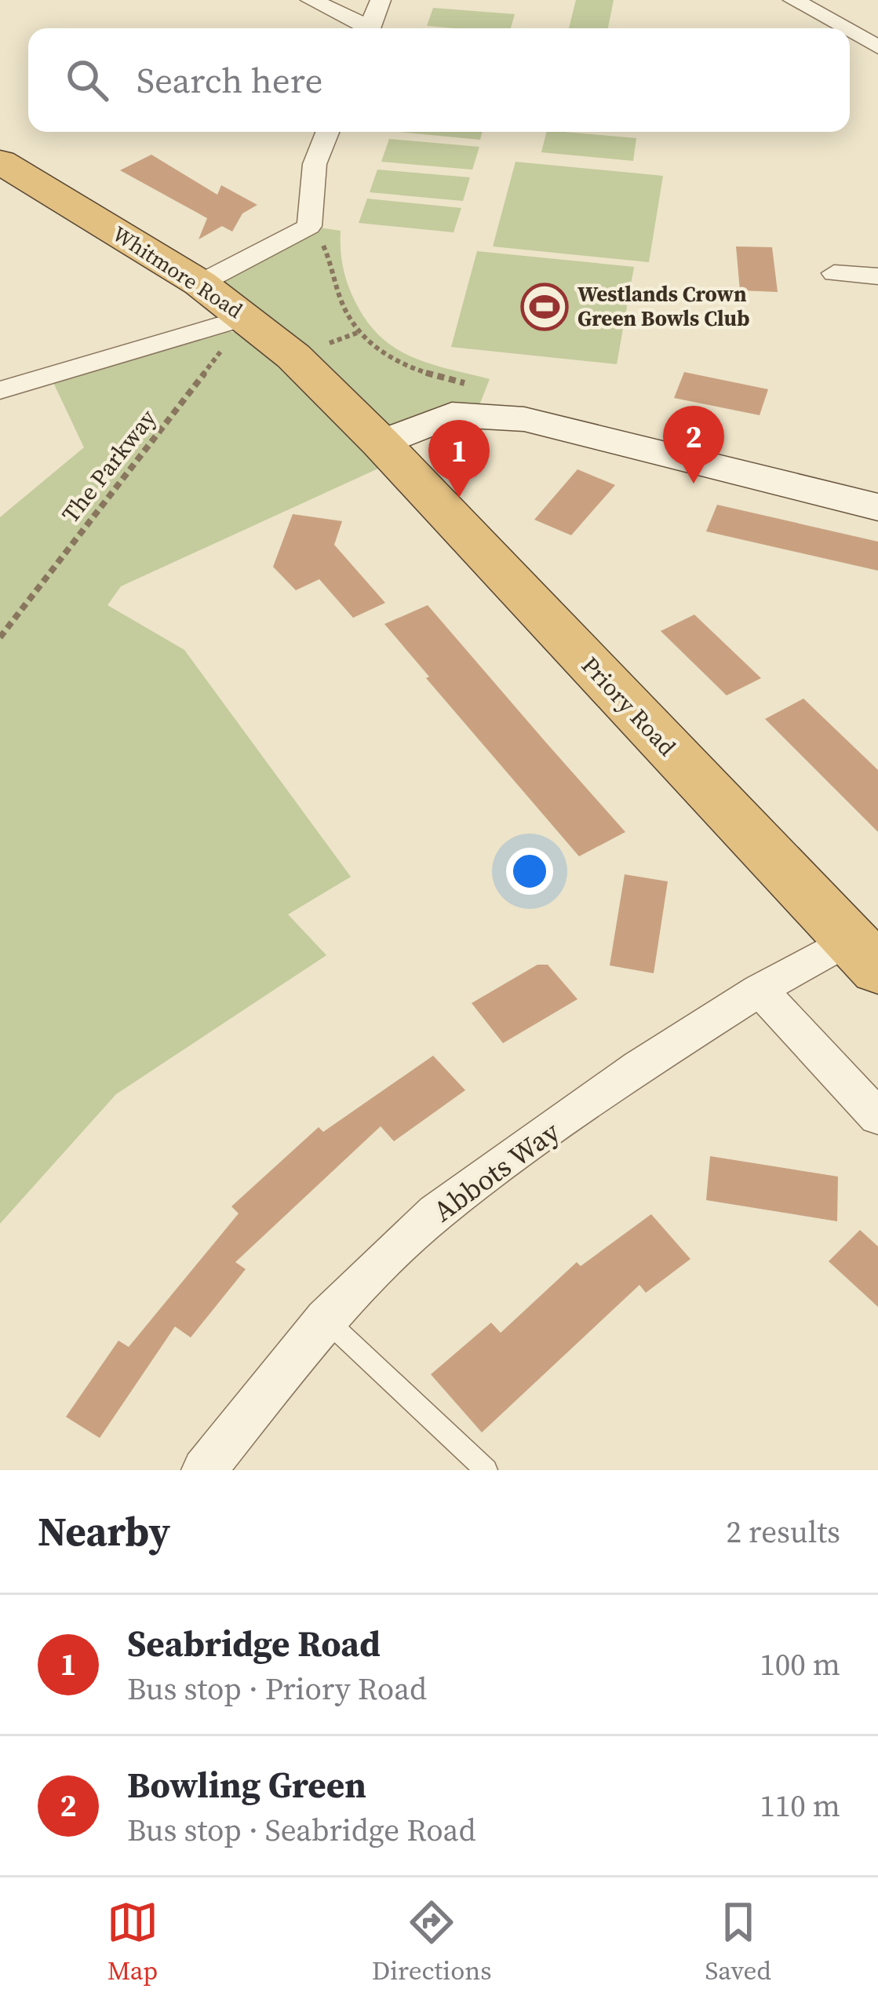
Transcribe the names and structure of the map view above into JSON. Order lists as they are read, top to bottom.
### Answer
{
  "streets": {
    "highway": ["Whitmore Road", "Priory Road"],
    "street": ["Abbots Way"],
    "path": ["The Parkway"]
  },
  "crossings": [
    ["Whitmore Road", "The Parkway"],
    ["Whitmore Road", "Priory Road"],
    ["Priory Road", "Abbots Way"]
  ],
  "places": {
    "sports": ["Westlands Crown Green Bowls Club"]
  },
  "page": {
    "search": "Search here",
    "pins": ["2", "1"],
    "heading": ["Nearby", "2 results"],
    "list": [
      {
        "mark": "1",
        "name": "Seabridge Road",
        "note": "Bus stop · Priory Road",
        "value": "100 m"
      },
      {
        "mark": "2",
        "name": "Bowling Green",
        "note": "Bus stop · Seabridge Road",
        "value": "110 m"
      }
    ],
    "nav": ["Map", "Directions", "Saved"]
  }
}
